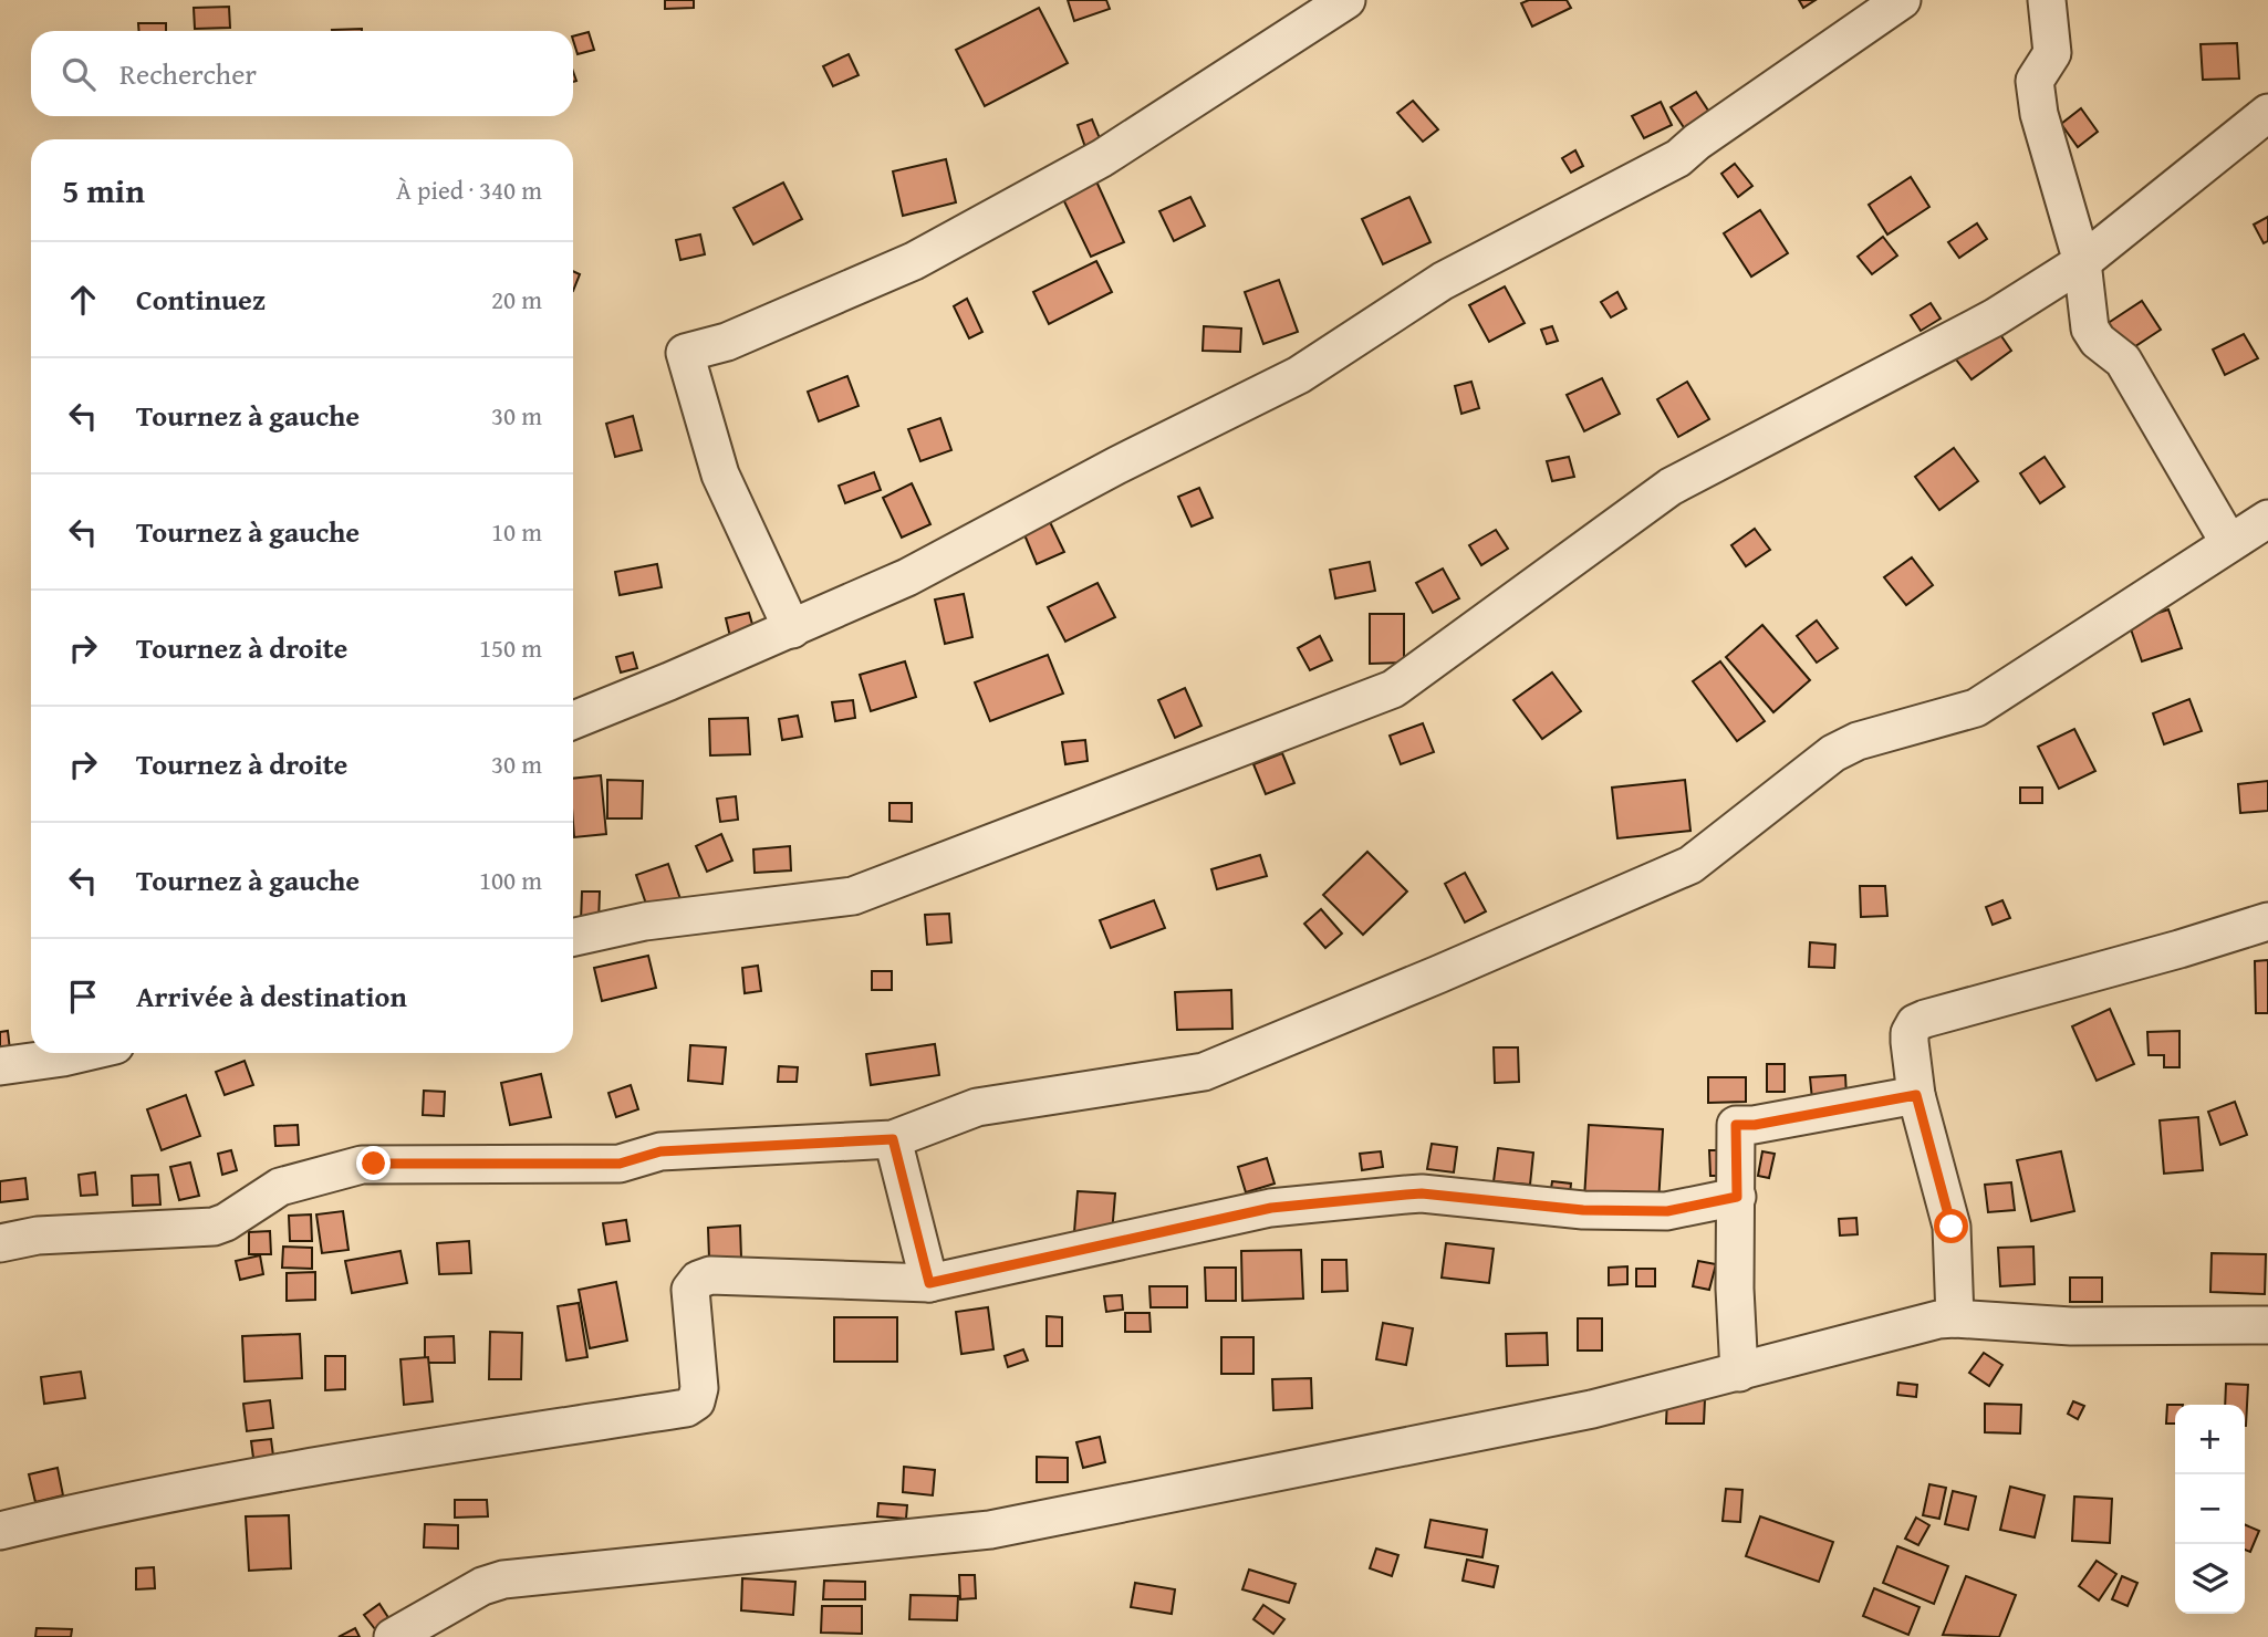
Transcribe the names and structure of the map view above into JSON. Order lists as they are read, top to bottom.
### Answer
{
  "page": {
    "search": "Rechercher",
    "heading": ["5 min", "À pied · 340 m"],
    "list": [
      ["Continuez", "20 m"],
      ["Tournez à gauche", "30 m"],
      ["Tournez à gauche", "10 m"],
      ["Tournez à droite", "150 m"],
      ["Tournez à droite", "30 m"],
      ["Tournez à gauche", "100 m"],
      "Arrivée à destination"
    ],
    "map_buttons": ["+", "−"]
  }
}
